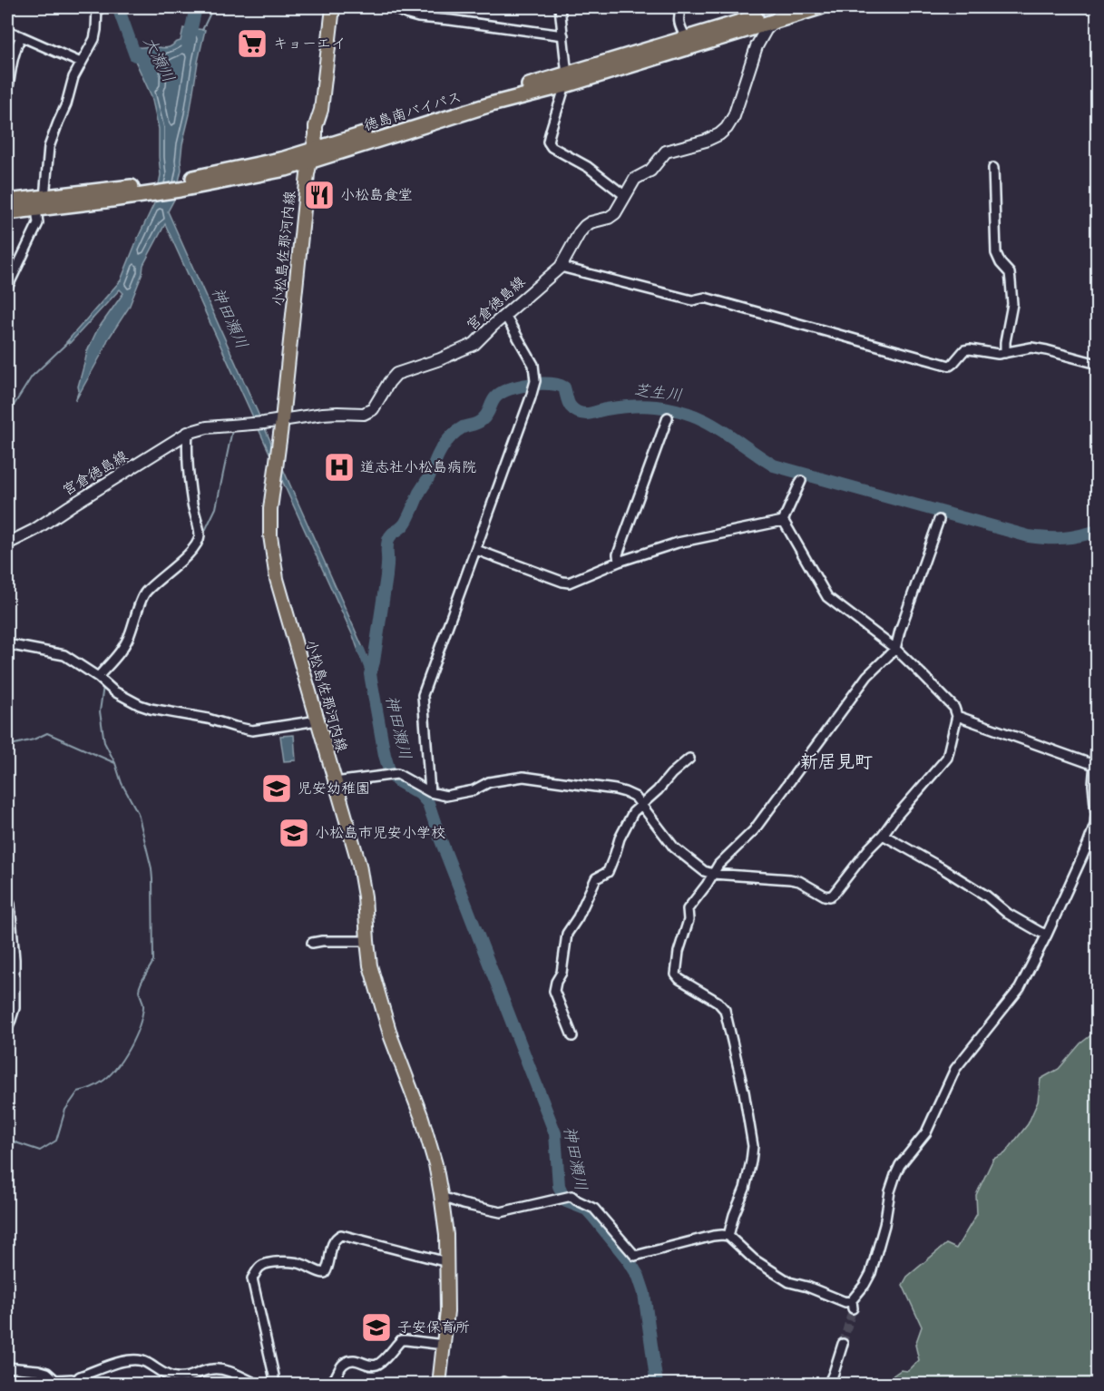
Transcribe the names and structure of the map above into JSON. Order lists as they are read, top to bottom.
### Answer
{
  "streets": {
    "highway": ["徳島南バイパス"],
    "main road": ["小松島佐那河内線", "宮倉徳島線"]
  },
  "crossings": [
    ["徳島南バイパス", "小松島佐那河内線"],
    ["徳島南バイパス", "宮倉徳島線"],
    ["小松島佐那河内線", "宮倉徳島線"]
  ],
  "districts": ["新居見町"],
  "water": ["大瀬川", "神田瀬川", "芝生川"],
  "places": {
    "supermarket": ["キョーエイ"],
    "restaurant": ["小松島食堂"],
    "hospital": ["道志社小松島病院"],
    "school or university": ["児安幼稚園", "小松島市児安小学校", "子安保育所"]
  }
}
